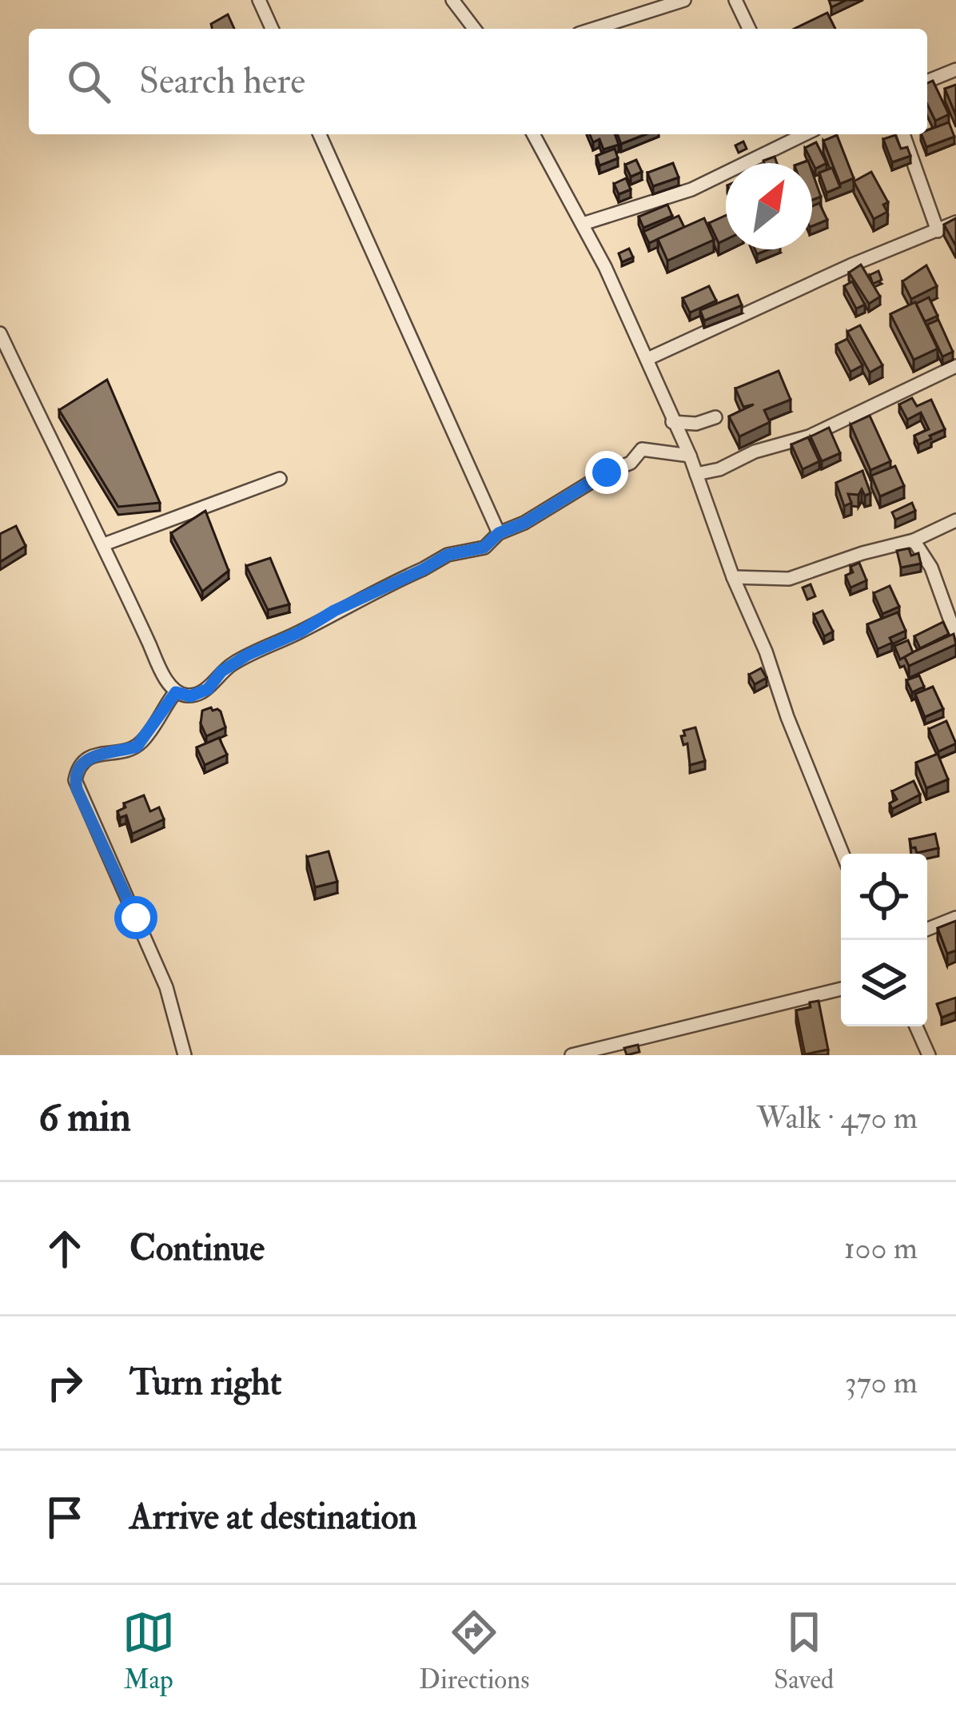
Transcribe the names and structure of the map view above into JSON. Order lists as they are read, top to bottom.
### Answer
{
  "north": "top right",
  "page": {
    "search": "Search here",
    "heading": ["6 min", "Walk · 470 m"],
    "list": [
      ["Continue", "100 m"],
      ["Turn right", "370 m"],
      "Arrive at destination"
    ],
    "nav": ["Map", "Directions", "Saved"]
  }
}
